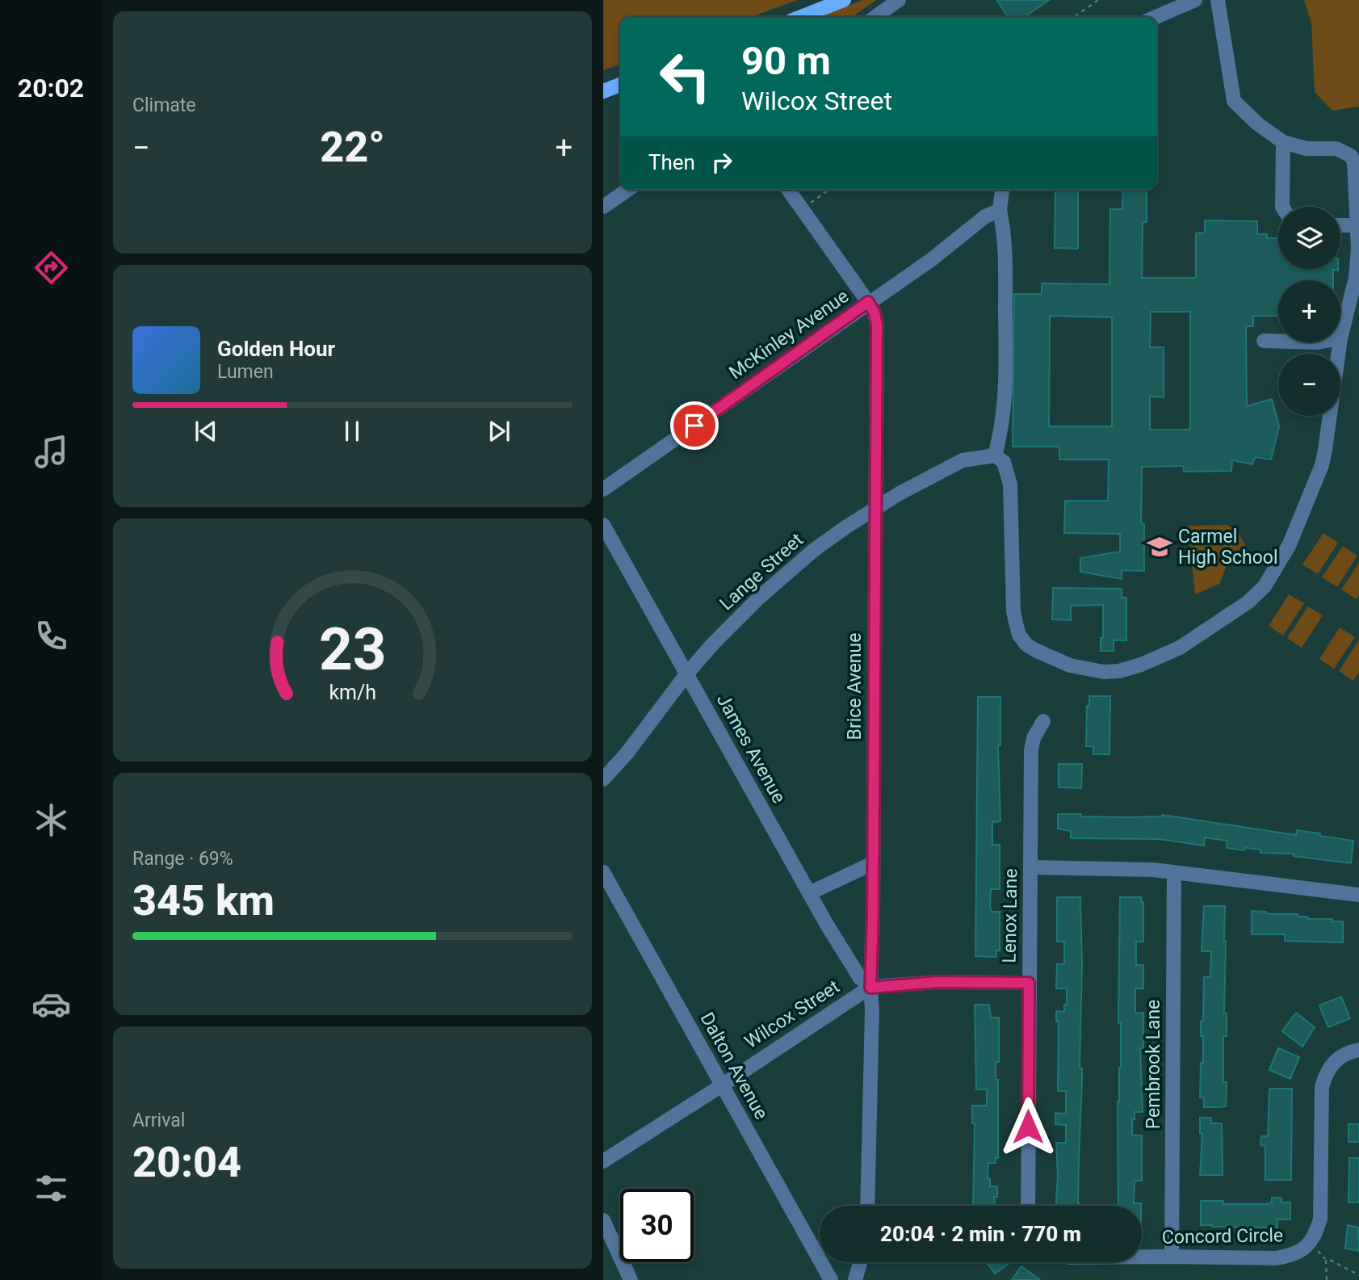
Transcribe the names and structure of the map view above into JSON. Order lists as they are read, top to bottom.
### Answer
{
  "streets": {
    "street": [
      "McKinley Avenue",
      "Lange Street",
      "Brice Avenue",
      "James Avenue",
      "Lenox Lane",
      "Wilcox Street",
      "Pembrook Lane",
      "Dalton Avenue",
      "Concord Circle"
    ]
  },
  "crossings": [
    ["McKinley Avenue", "Brice Avenue"],
    ["Lange Street", "Brice Avenue"],
    ["Lange Street", "James Avenue"],
    ["Brice Avenue", "James Avenue"],
    ["Brice Avenue", "Wilcox Street"],
    ["James Avenue", "Wilcox Street"],
    ["Lenox Lane", "Wilcox Street"],
    ["Wilcox Street", "Dalton Avenue"],
    ["Pembrook Lane", "Concord Circle"]
  ],
  "places": {
    "school or university": ["Carmel High School"]
  },
  "page": {
    "tabs": "20:02",
    "tile": [
      "Climate",
      ["Range · 69%", "345 km"],
      ["Arrival", "20:04"]
    ],
    "turn": ["90 m", "Wilcox Street"],
    "heat": ["−", "22°", "+"],
    "then": "Then",
    "map_buttons": ["+", "−"],
    "song": ["Golden Hour", "Lumen"],
    "limit": "30",
    "trip": "20:04 · 2 min · 770 m",
    "gauge": ["23", "km/h"]
  }
}
